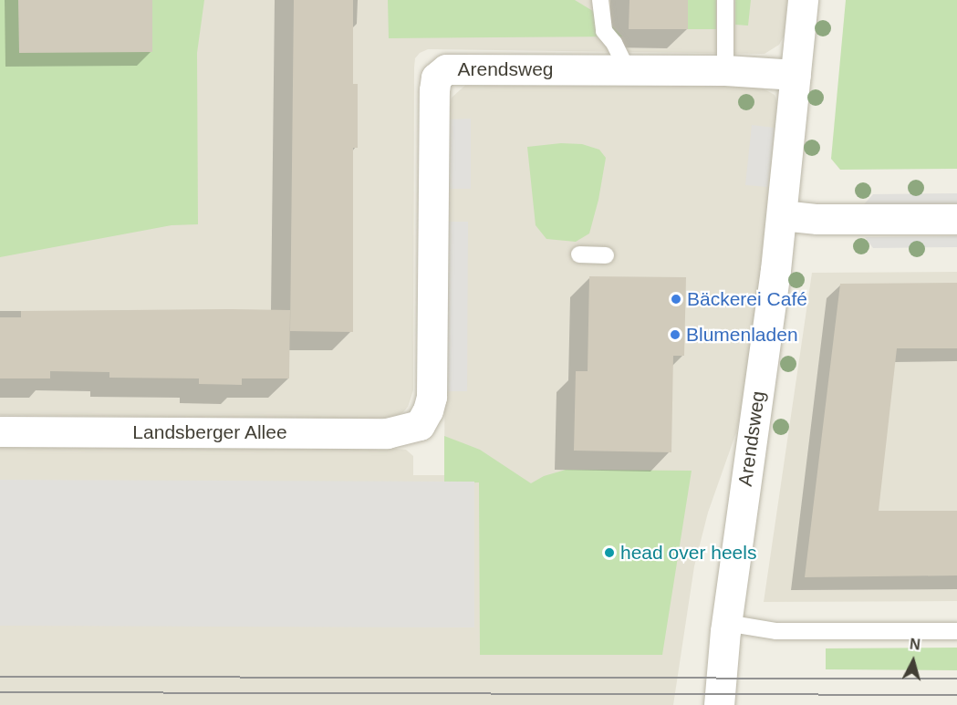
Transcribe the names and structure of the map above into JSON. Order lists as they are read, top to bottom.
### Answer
{
  "streets": {
    "street": ["Arendsweg", "Landsberger Allee"]
  },
  "crossings": [
    ["Arendsweg", "Landsberger Allee"]
  ],
  "places": ["Bäckerei Café", "Blumenladen", "head over heels"],
  "north": "top"
}
